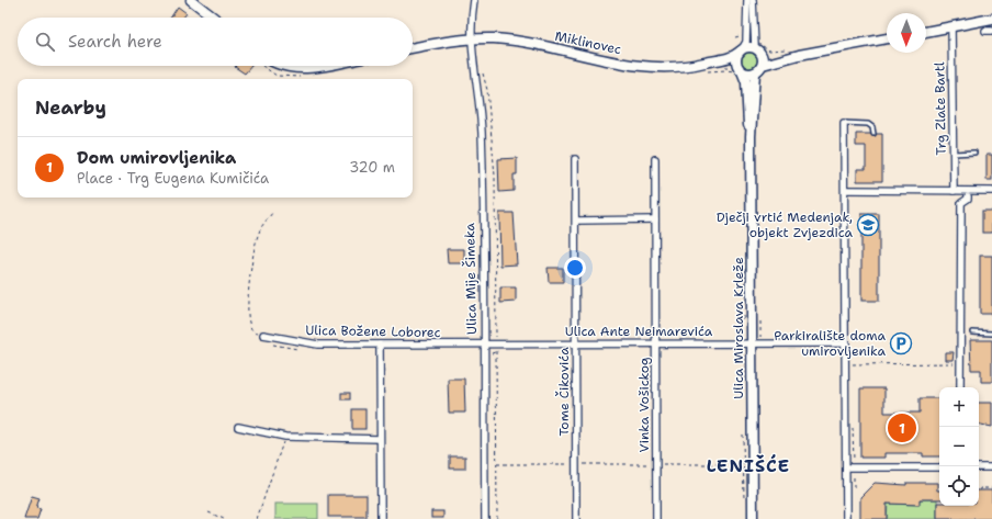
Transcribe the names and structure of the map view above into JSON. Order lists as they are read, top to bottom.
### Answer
{
  "streets": {
    "main road": ["Miklinovec", "Ulica Miroslava Krleže"],
    "street": [
      "Trg Zlate Bartl",
      "Ulica Mije Šimeka",
      "Ulica Božene Loborec",
      "Ulica Ante Neimarevića",
      "Tome Čikovića",
      "Vinka Vošickog"
    ]
  },
  "crossings": [
    ["Miklinovec", "Ulica Mije Šimeka"],
    ["Miklinovec", "Ulica Miroslava Krleže"],
    ["Ulica Mije Šimeka", "Ulica Božene Loborec"],
    ["Ulica Mije Šimeka", "Ulica Ante Neimarevića"],
    ["Ulica Miroslava Krleže", "Ulica Ante Neimarevića"],
    ["Ulica Božene Loborec", "Ulica Ante Neimarevića"],
    ["Ulica Ante Neimarevića", "Tome Čikovića"],
    ["Ulica Ante Neimarevića", "Vinka Vošickog"]
  ],
  "districts": ["LENIŠĆE"],
  "places": {
    "school or university": ["Dječji vrtić Medenjak, objekt Zvjezdica"],
    "parking": ["Parkiralište doma umirovljenika"]
  },
  "north": "bottom",
  "page": {
    "search": "Search here",
    "heading": "Nearby",
    "list": [
      {
        "mark": "1",
        "name": "Dom umirovljenika",
        "note": "Place · Trg Eugena Kumičića",
        "value": "320 m"
      }
    ],
    "map_buttons": ["+", "−"],
    "pins": "1"
  }
}
